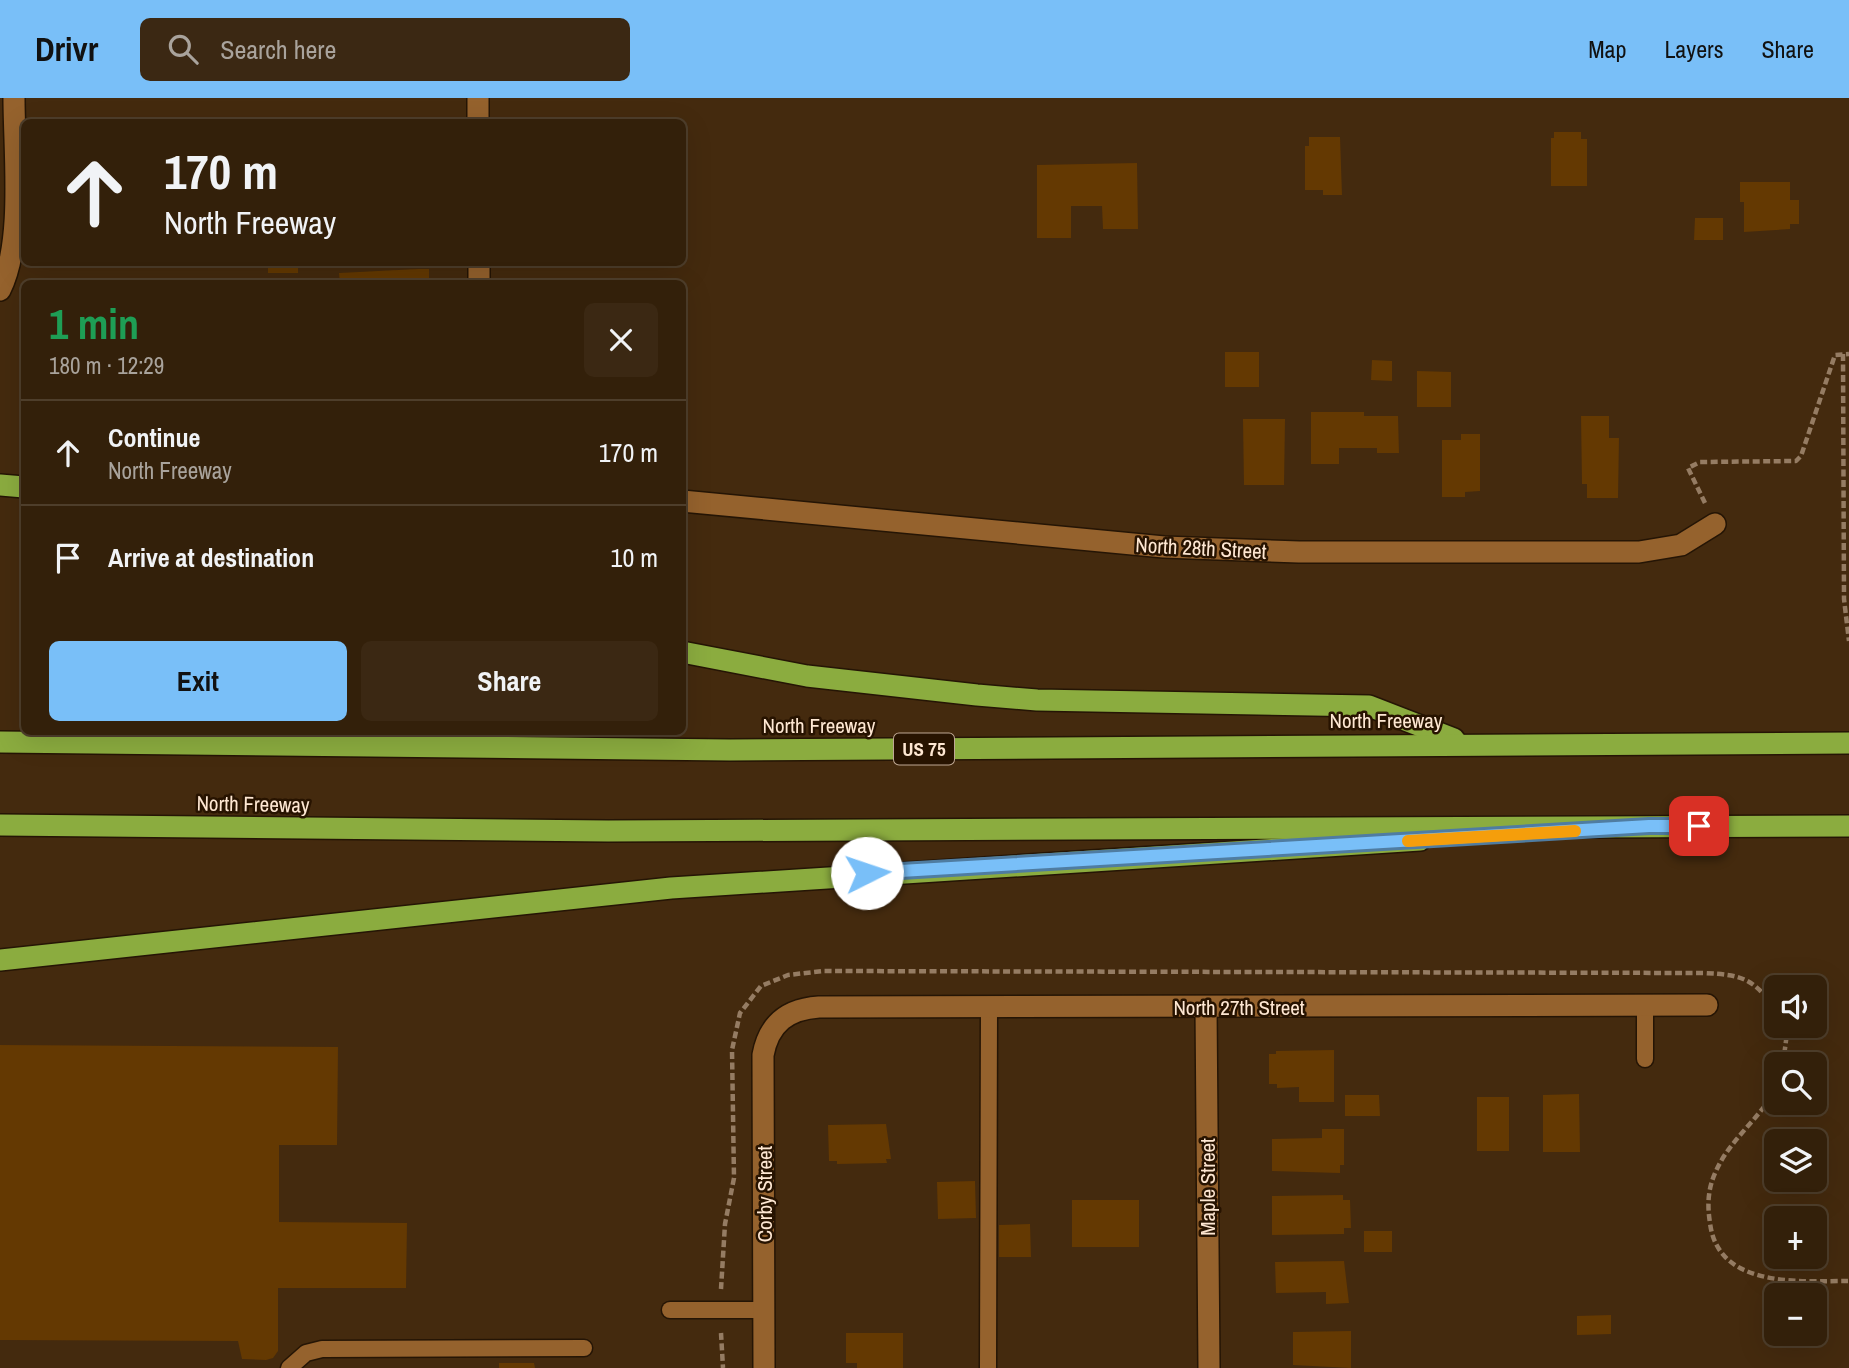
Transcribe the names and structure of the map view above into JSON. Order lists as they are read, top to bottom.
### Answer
{
  "streets": {
    "highway": ["North Freeway", "US 75"],
    "street": [
      "North 28th Street",
      "North 27th Street",
      "Maple Street",
      "Corby Street"
    ]
  },
  "crossings": [
    ["North 27th Street", "Maple Street"],
    ["North 27th Street", "Corby Street"]
  ],
  "page": {
    "header": "Drivr",
    "search": "Search here",
    "nav": ["Map", "Layers", "Share"],
    "turn": ["170 m", "North Freeway"],
    "heading": ["1 min", "180 m · 12:29"],
    "list": [
      {
        "name": "Continue",
        "note": "North Freeway",
        "value": "170 m"
      },
      {
        "name": "Arrive at destination",
        "value": "10 m"
      }
    ],
    "buttons": ["Exit", "Share"],
    "map_buttons": ["+", "−"]
  }
}
